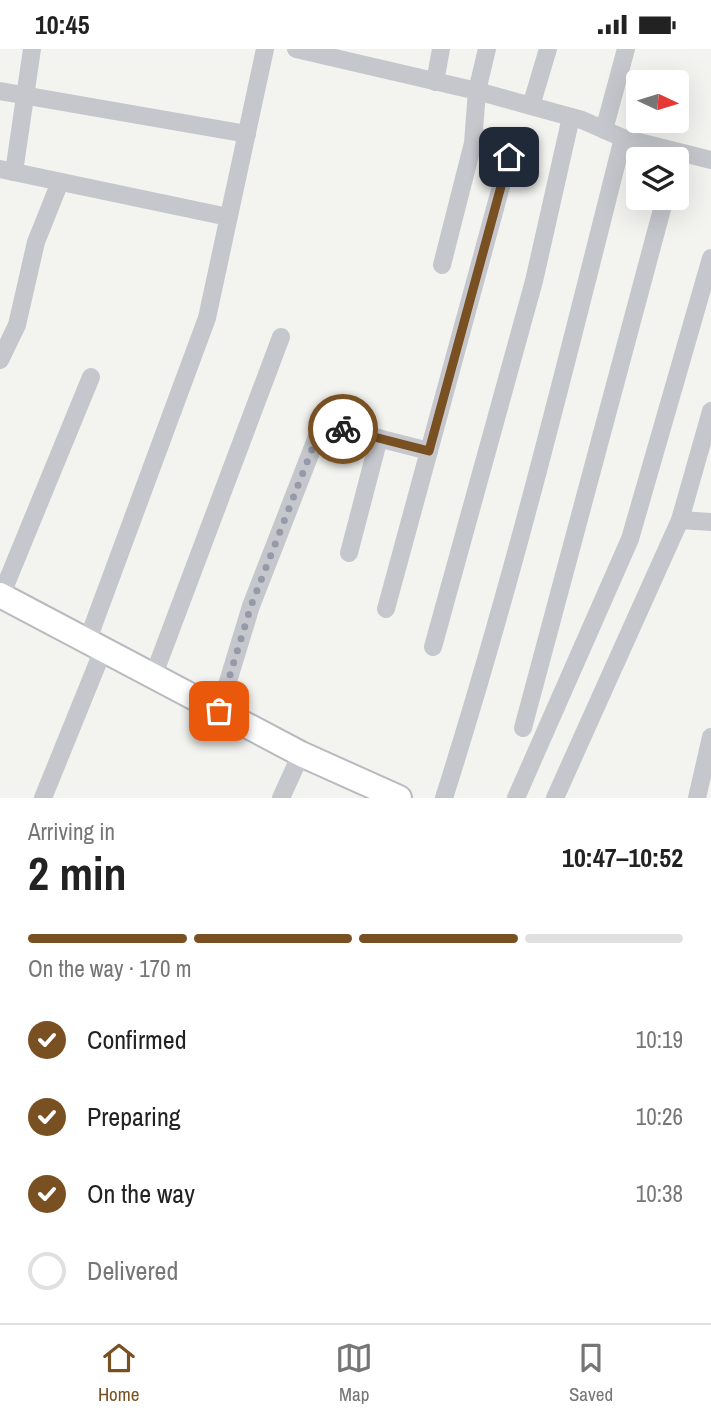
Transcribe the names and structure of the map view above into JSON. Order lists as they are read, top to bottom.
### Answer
{
  "north": "right",
  "page": {
    "status": "10:45",
    "heading": ["2 min", "Arriving in", "10:47–10:52"],
    "bar": "On the way · 170 m",
    "list": [
      ["Confirmed", "10:19"],
      ["Preparing", "10:26"],
      ["On the way", "10:38"],
      "Delivered"
    ],
    "tabs": ["Home", "Map", "Saved"]
  }
}
